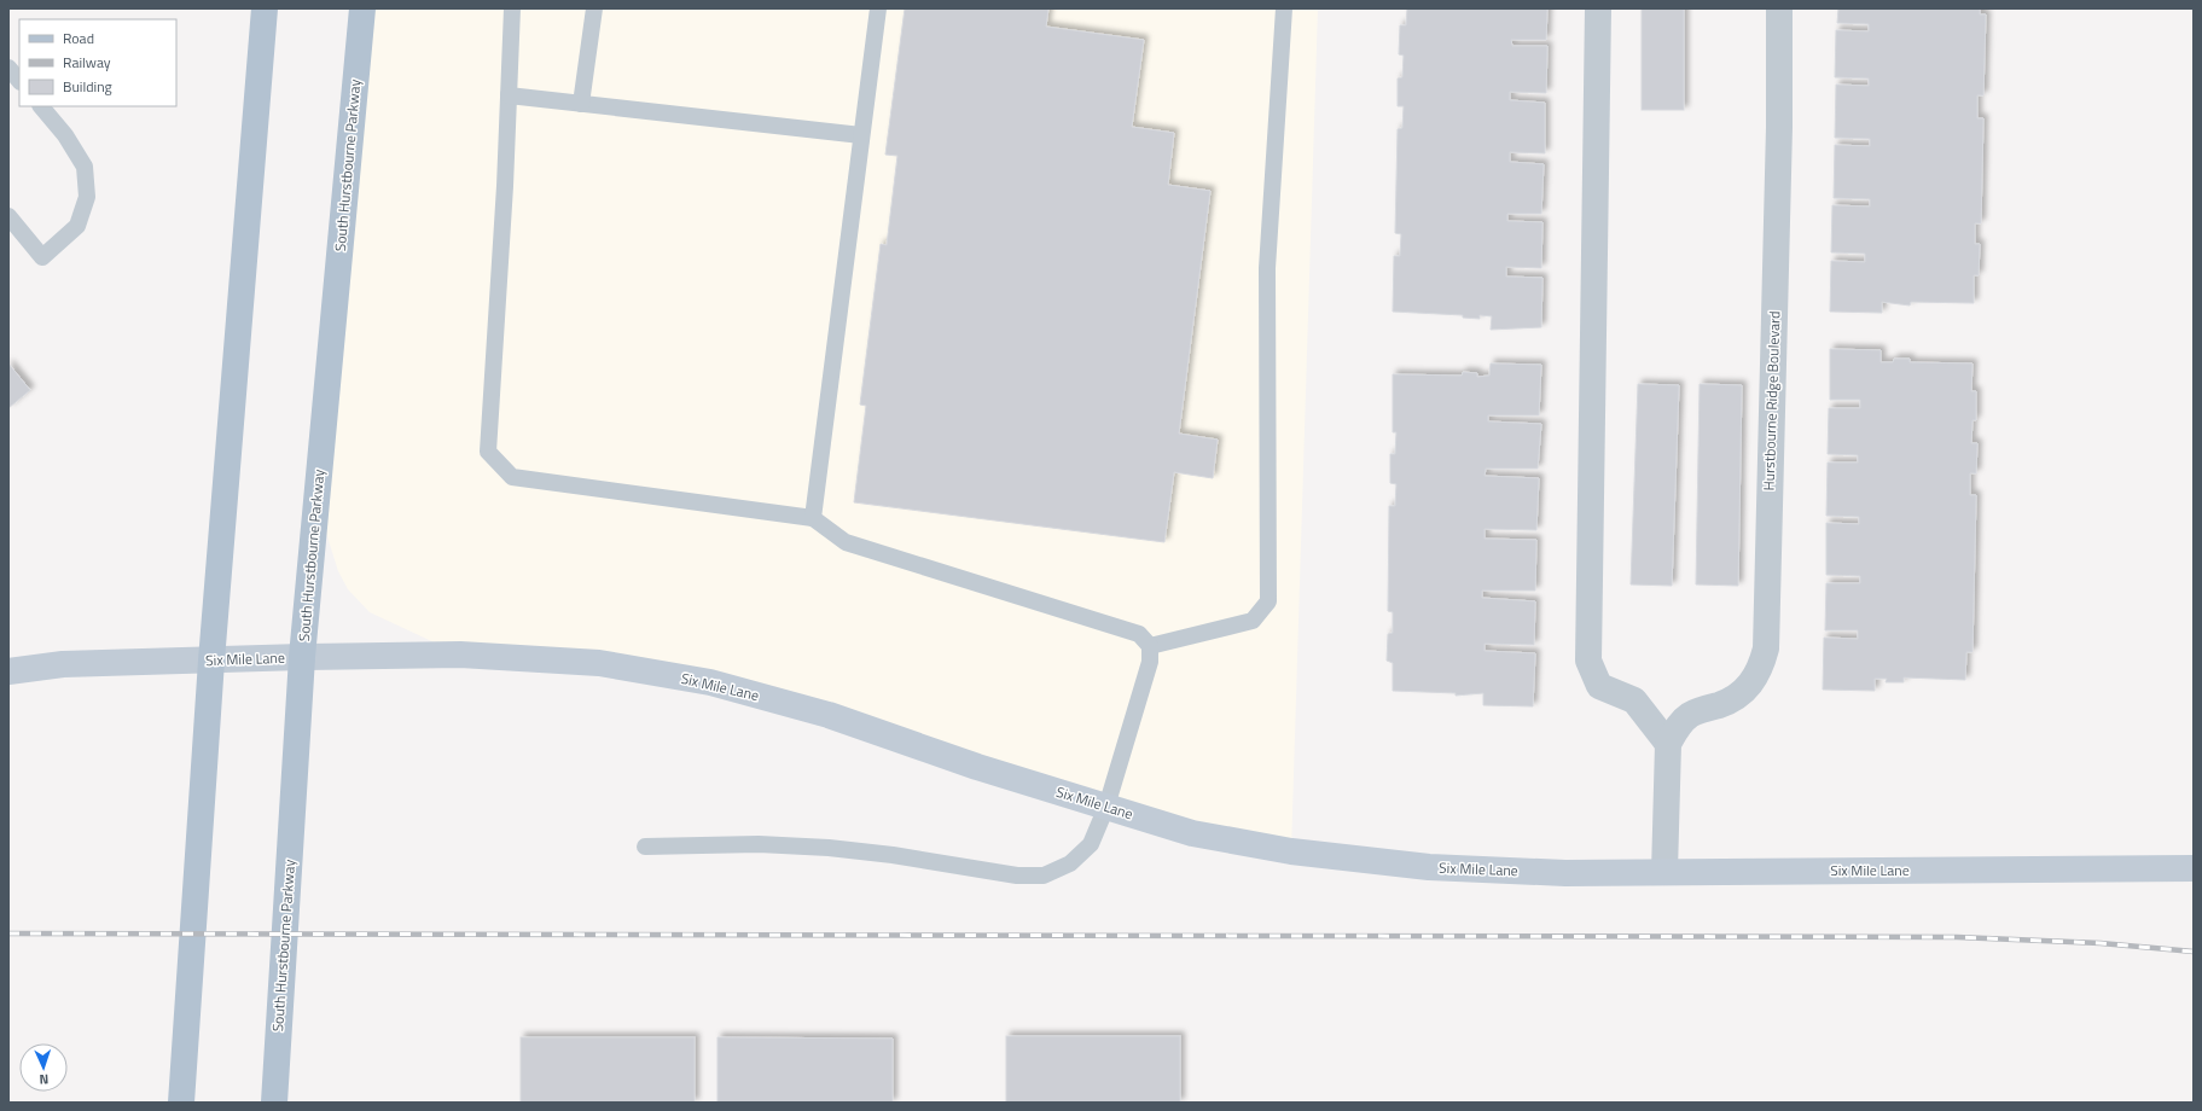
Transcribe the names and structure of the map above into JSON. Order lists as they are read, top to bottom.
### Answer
{
  "streets": {
    "main road": ["South Hurstbourne Parkway"],
    "street": ["Hurstbourne Ridge Boulevard", "Six Mile Lane"]
  },
  "crossings": [
    ["South Hurstbourne Parkway", "Six Mile Lane"],
    ["Hurstbourne Ridge Boulevard", "Six Mile Lane"]
  ],
  "legend": ["Road", "Railway", "Building"],
  "north": "bottom"
}
